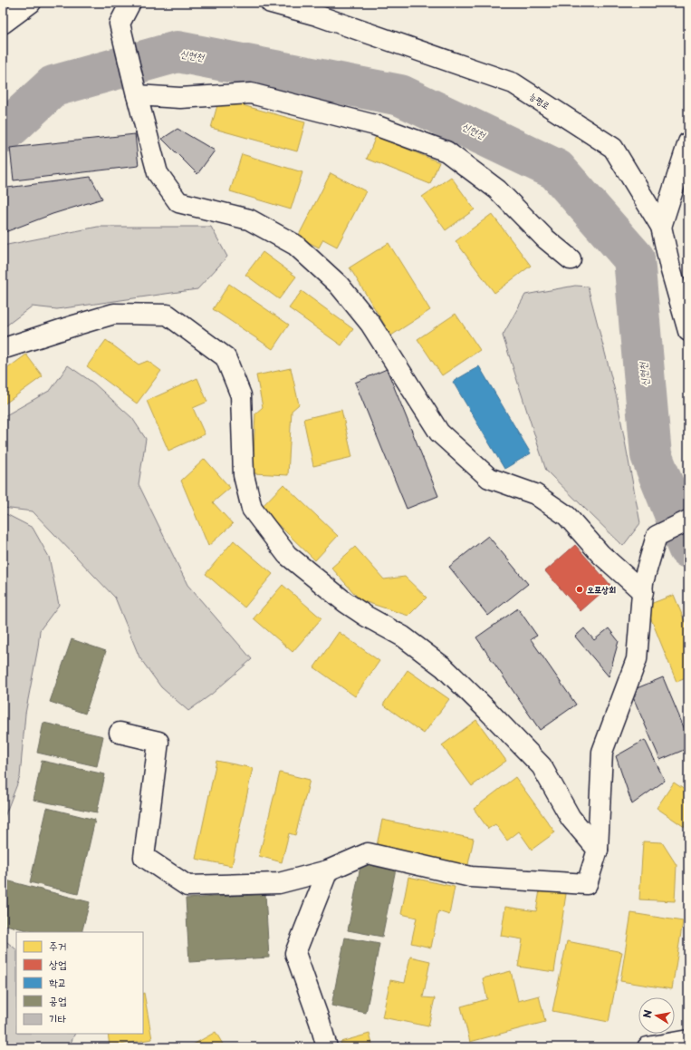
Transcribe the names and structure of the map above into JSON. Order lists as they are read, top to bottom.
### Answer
{
  "streets": {
    "street": ["능평로"]
  },
  "water": ["신현천"],
  "places": ["오포상회"],
  "legend": [
    "주거",
    "상업",
    "학교",
    "공업",
    "기타"
  ],
  "north": "left"
}
